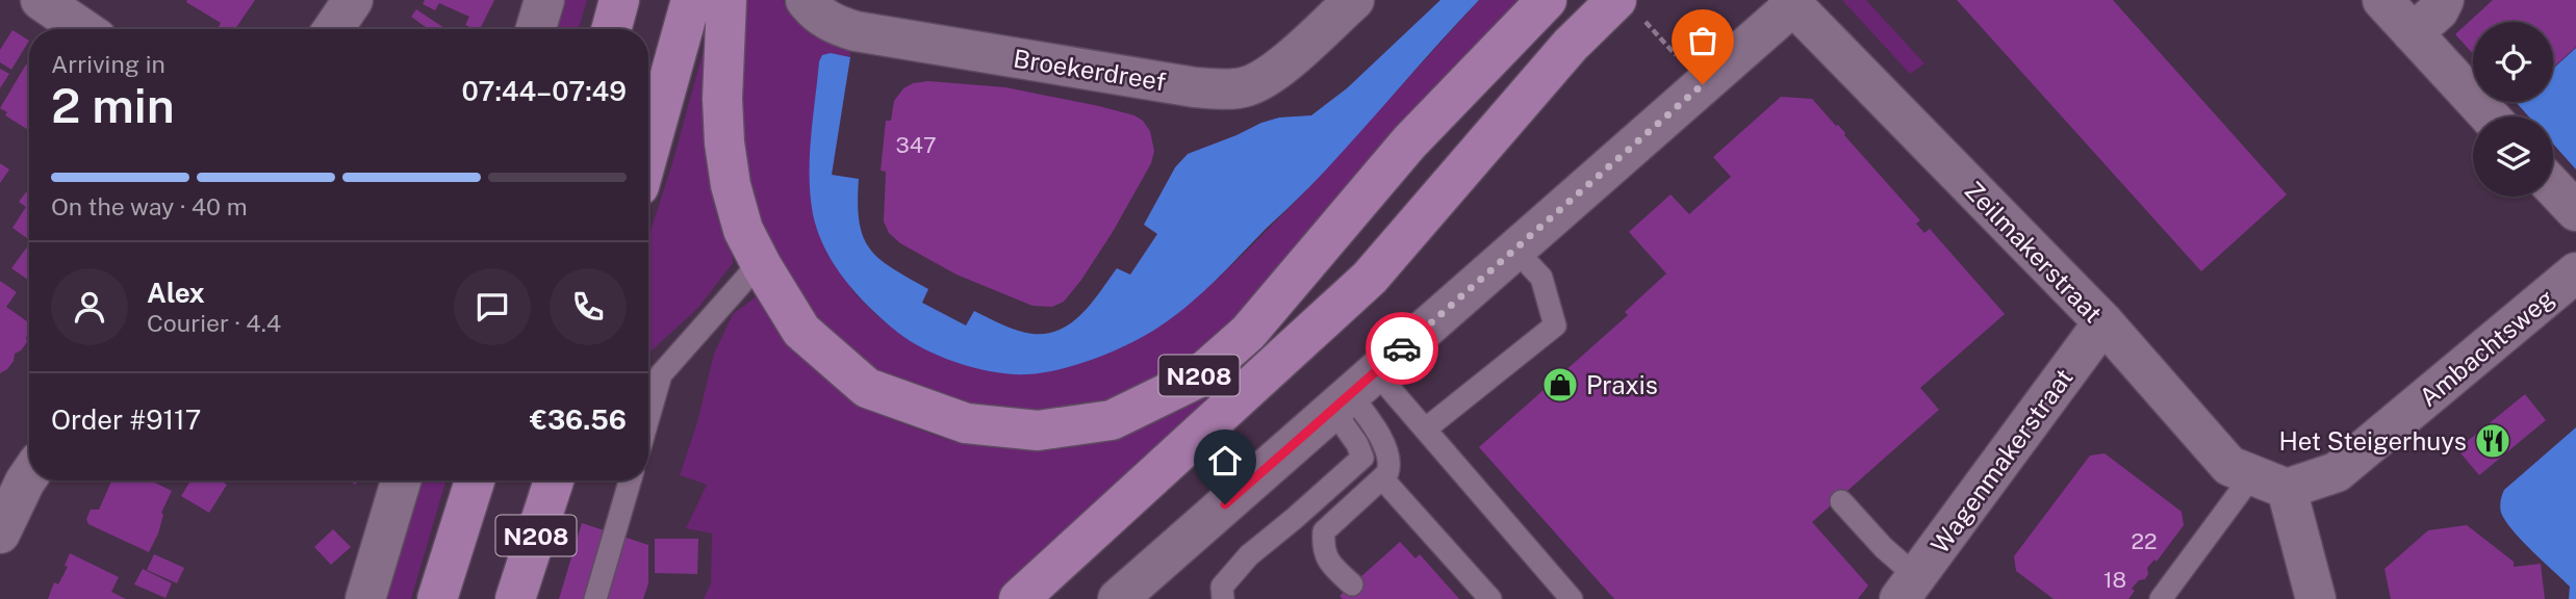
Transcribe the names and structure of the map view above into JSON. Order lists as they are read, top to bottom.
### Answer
{
  "streets": {
    "main road": ["N208"],
    "street": [
      "Broekerdreef",
      "Zeilmakerstraat",
      "Ambachtsweg",
      "Wagenmakerstraat"
    ]
  },
  "crossings": [
    ["Zeilmakerstraat", "Ambachtsweg"],
    ["Zeilmakerstraat", "Wagenmakerstraat"]
  ],
  "places": {
    "shop": ["Praxis"],
    "restaurant": ["Het Steigerhuys"]
  },
  "house_numbers": ["347", "22", "18"],
  "page": {
    "heading": ["2 min", "Arriving in", "07:44–07:49"],
    "panel": [
      "Alex",
      "Courier · 4.4",
      "Order #9117",
      "€36.56"
    ],
    "bar": "On the way · 40 m"
  }
}
